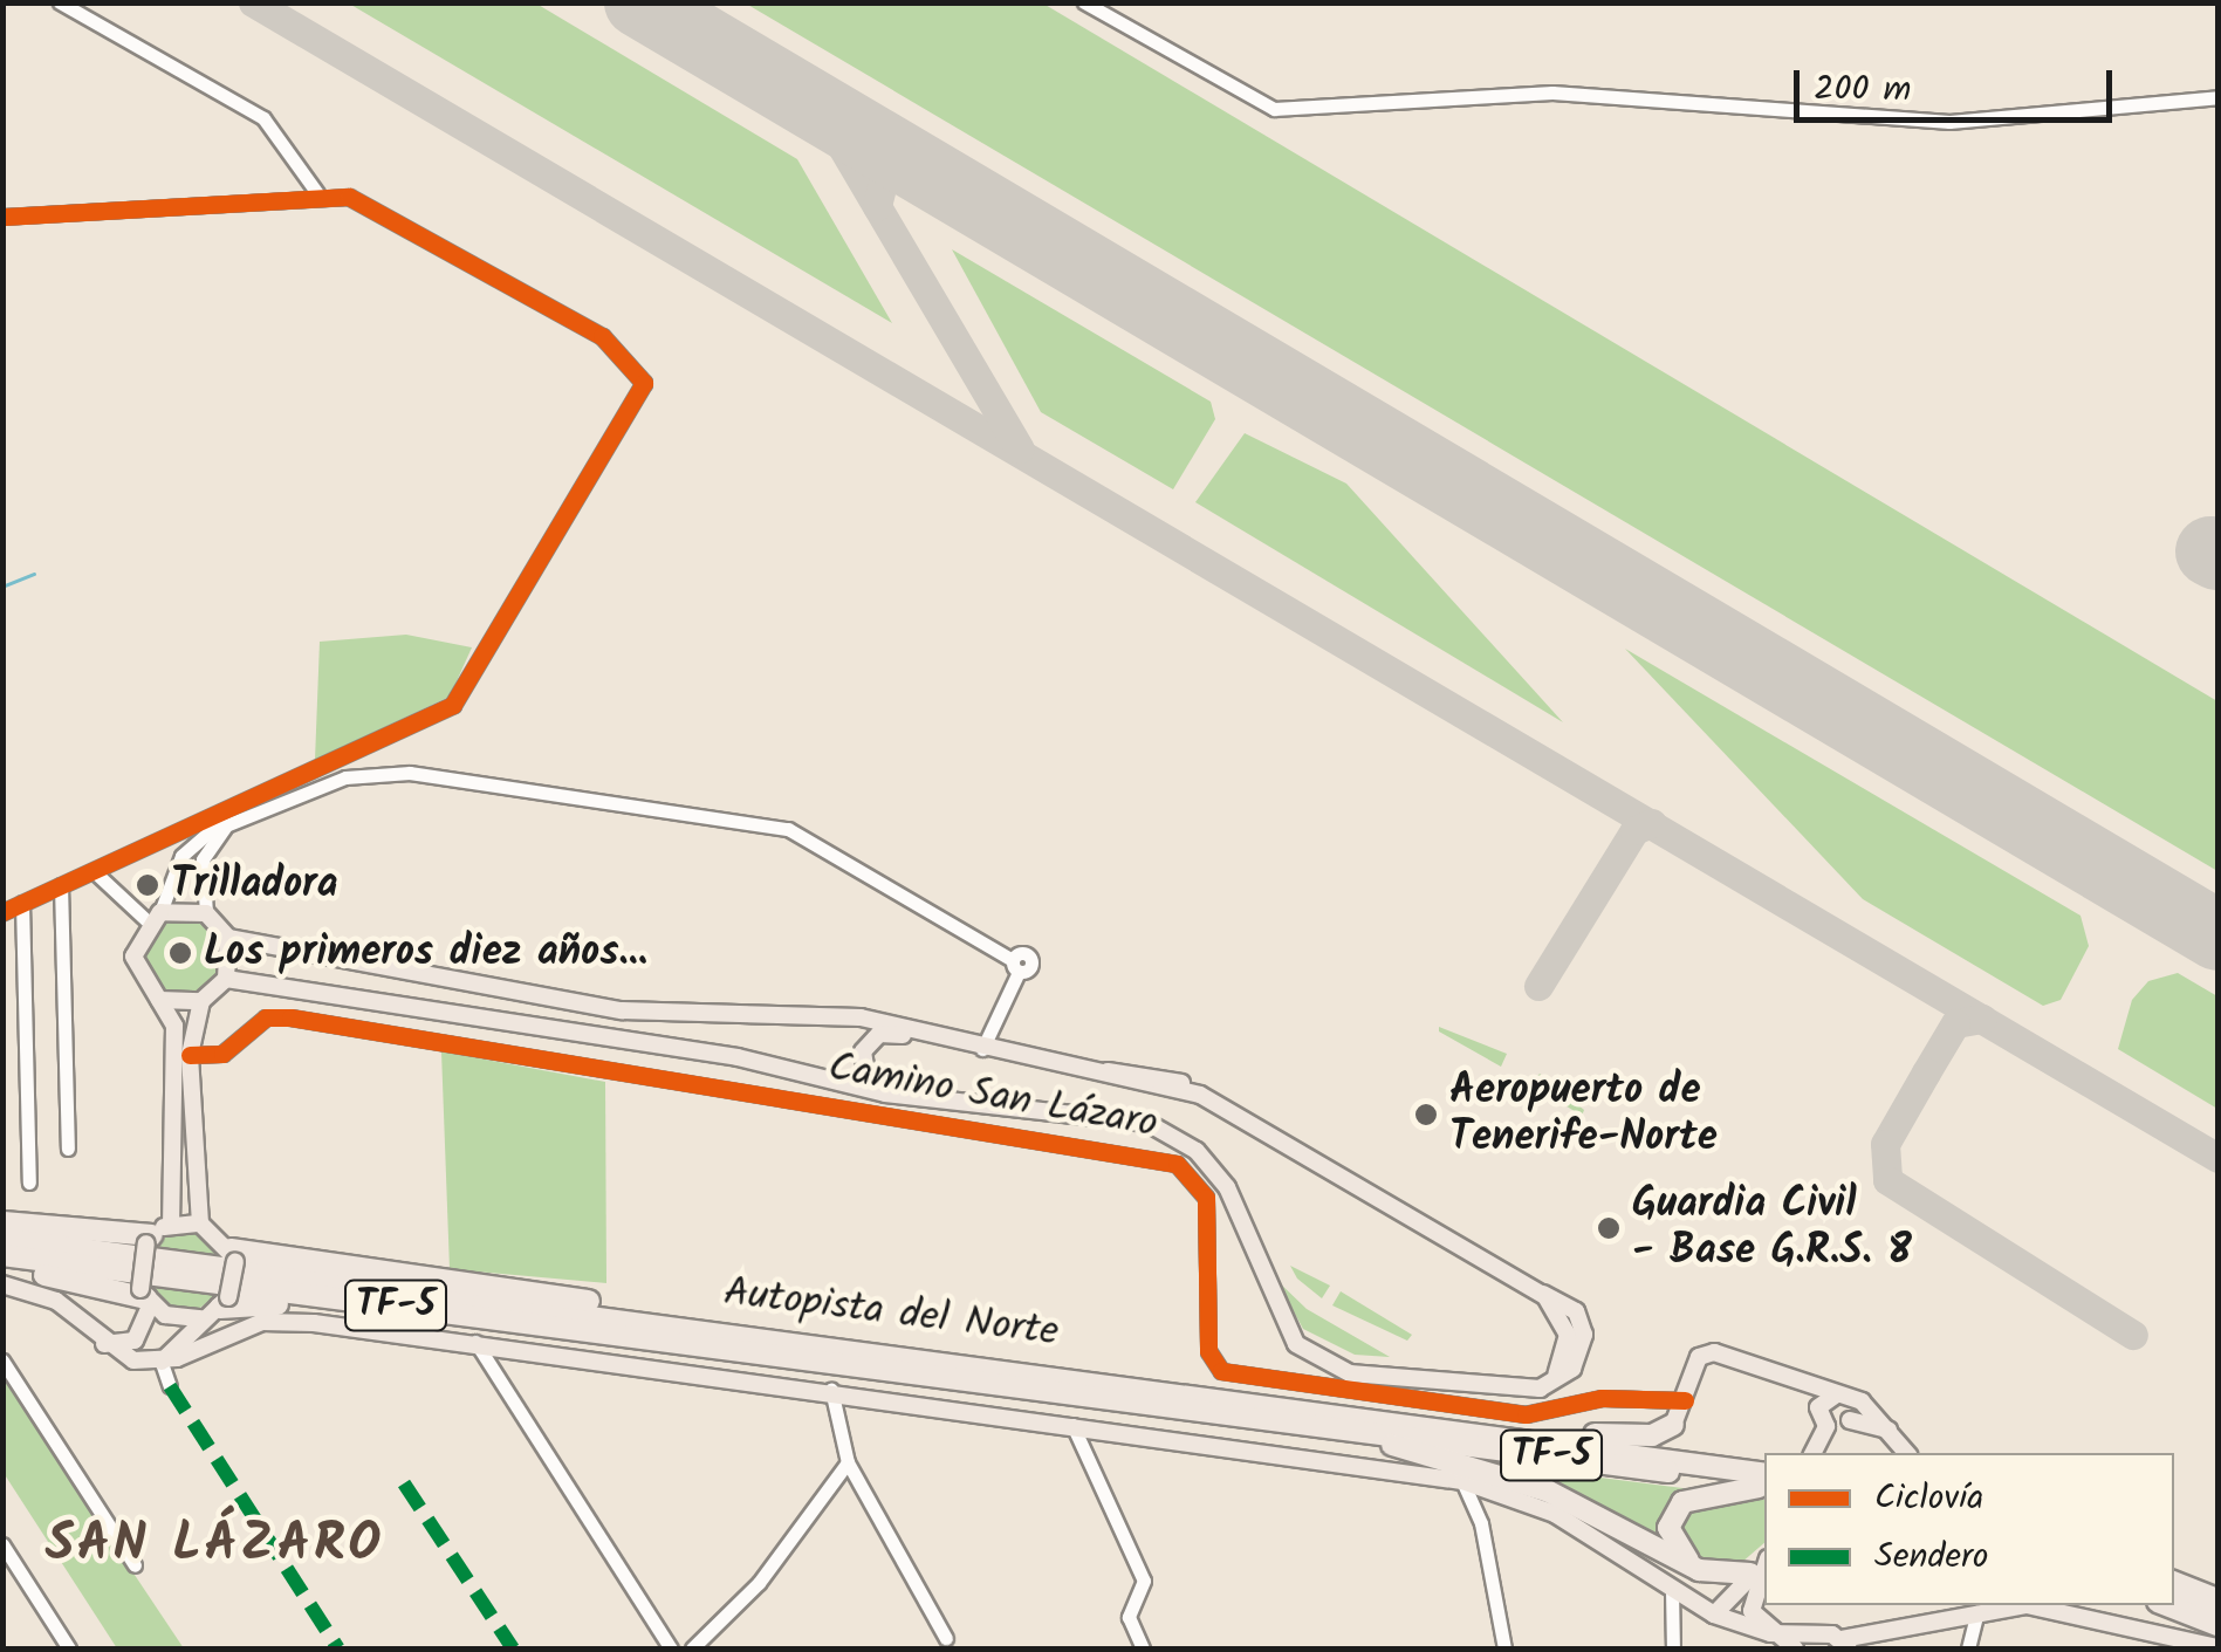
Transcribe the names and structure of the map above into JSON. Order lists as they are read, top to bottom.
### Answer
{
  "streets": {
    "highway": ["TF-5", "Autopista del Norte"],
    "street": ["Camino San Lázaro"]
  },
  "districts": ["SAN LÁZARO"],
  "places": [
    "Trilladora",
    "Los primeros diez años...",
    "Aeropuerto de Tenerife-Norte",
    "Guardia Civil - Base G.R.S. 8"
  ],
  "legend": ["Ciclovía", "Sendero"],
  "scale_bar": "200 m"
}
